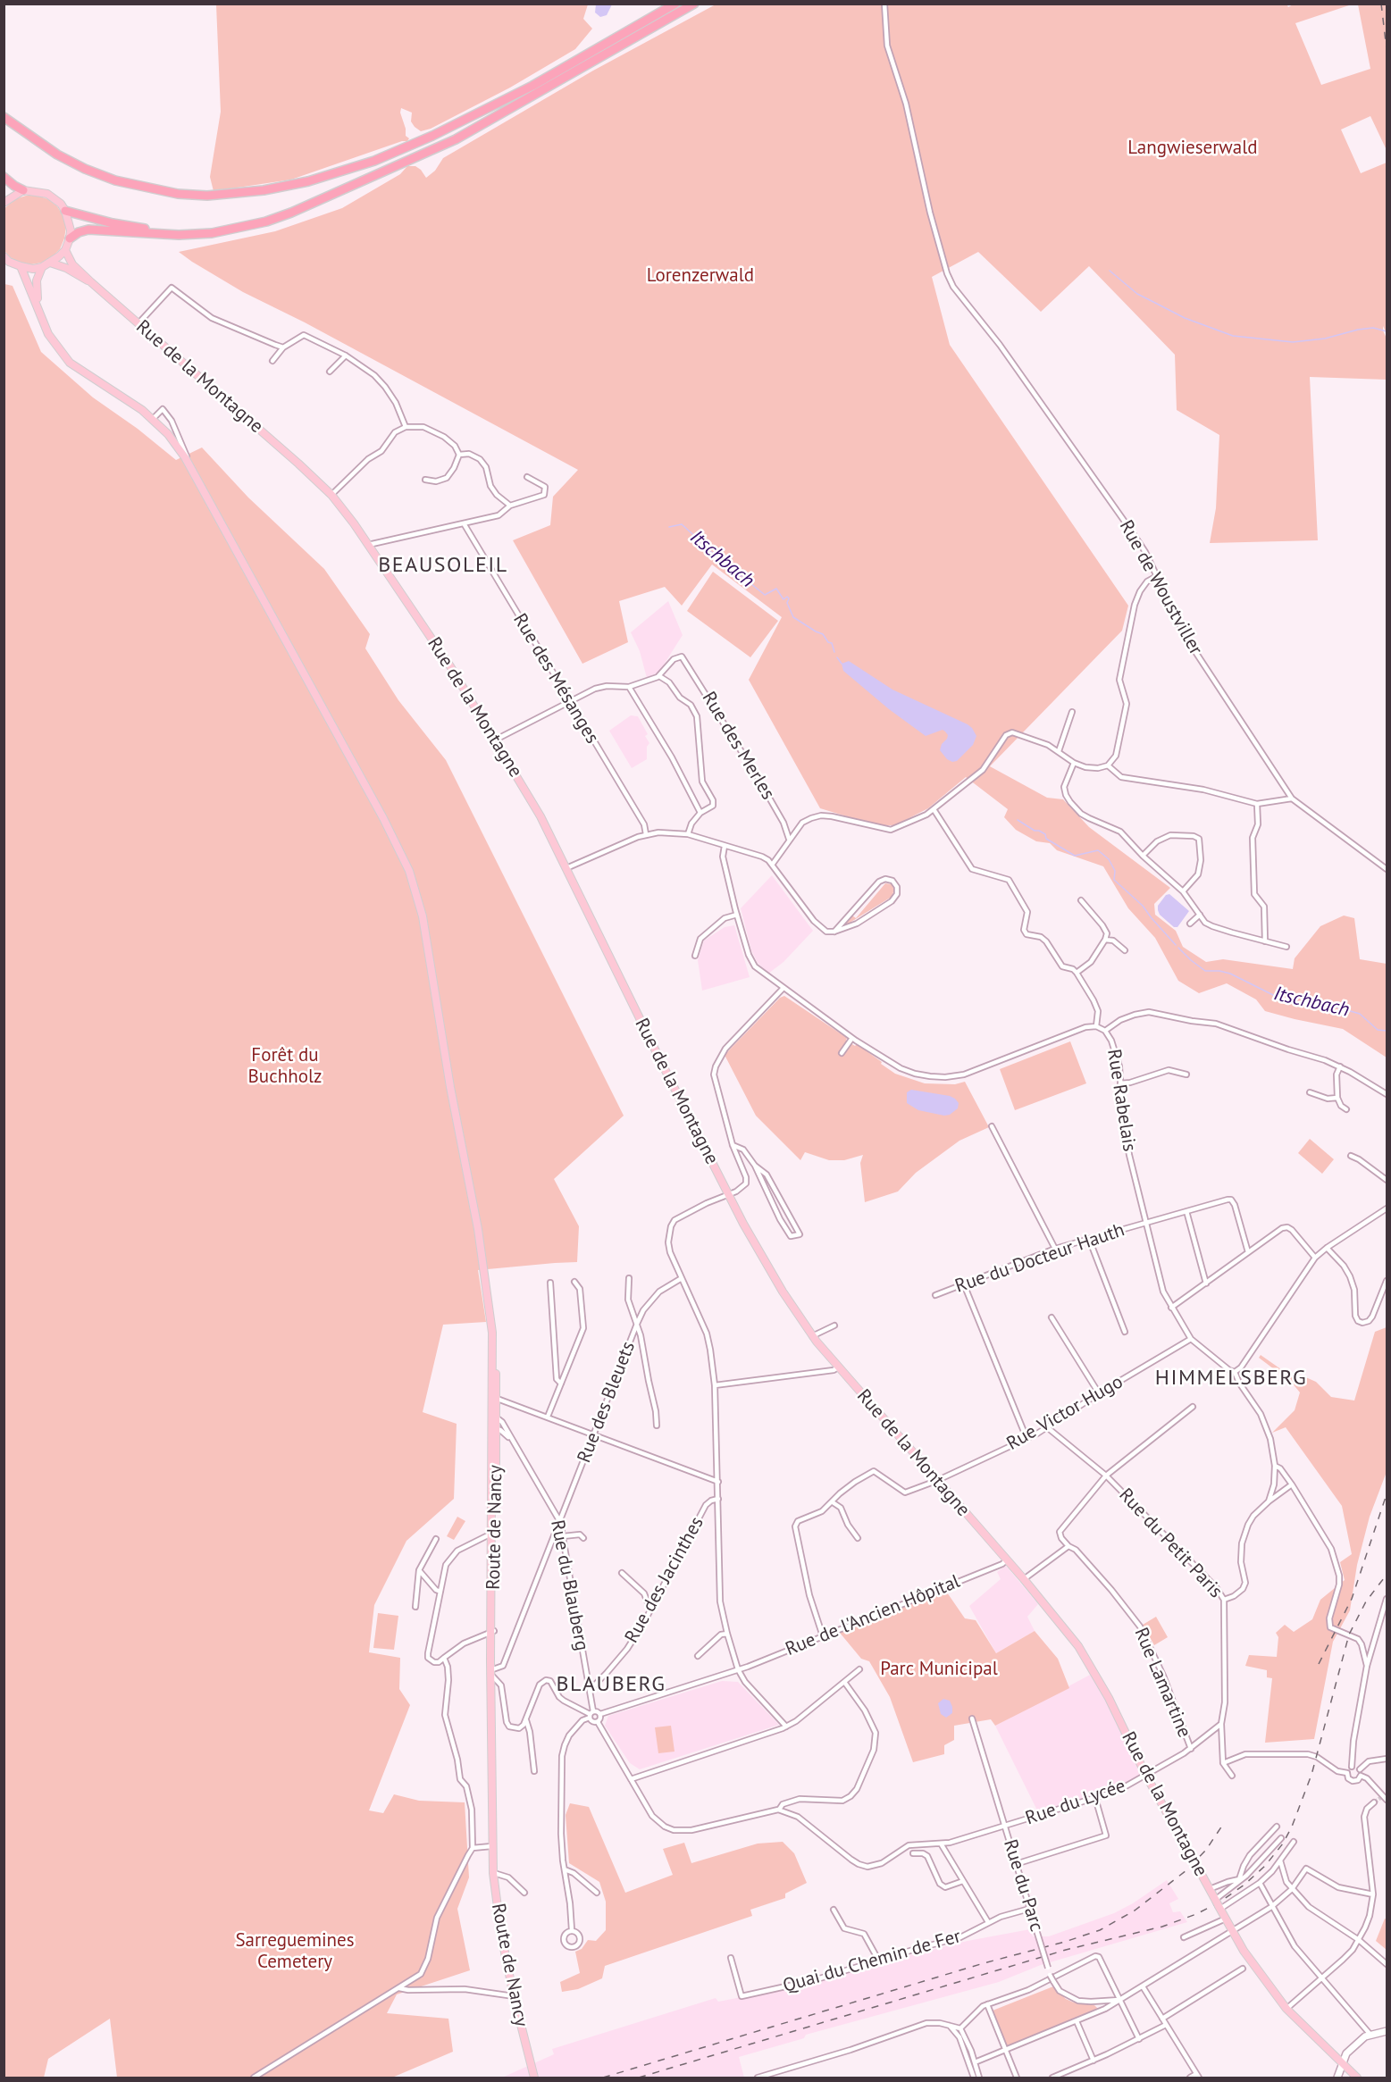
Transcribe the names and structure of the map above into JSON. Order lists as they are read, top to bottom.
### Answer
{
  "streets": {
    "main road": ["Rue de la Montagne", "Route de Nancy"],
    "street": [
      "Rue de Woustviller",
      "Rue des Mésanges",
      "Rue des Merles",
      "Rue Rabelais",
      "Rue du Docteur Hauth",
      "Rue des Bleuets",
      "Rue Victor Hugo",
      "Rue du Petit Paris",
      "Rue des Jacinthes",
      "Rue du Blauberg",
      "Rue de l'Ancien Hôpital",
      "Rue Lamartine",
      "Rue du Lycée",
      "Rue du Parc",
      "Quai du Chemin de Fer"
    ]
  },
  "crossings": [
    ["Rue de la Montagne", "Rue Victor Hugo"],
    ["Rue de la Montagne", "Rue de l'Ancien Hôpital"],
    ["Rue de la Montagne", "Rue du Lycée"],
    ["Rue Rabelais", "Rue du Docteur Hauth"],
    ["Rue Rabelais", "Rue Victor Hugo"],
    ["Rue des Bleuets", "Route de Nancy"],
    ["Rue des Bleuets", "Rue du Blauberg"],
    ["Rue Victor Hugo", "Rue du Petit Paris"],
    ["Route de Nancy", "Rue du Blauberg"],
    ["Rue des Jacinthes", "Rue du Blauberg"],
    ["Rue du Lycée", "Rue du Parc"],
    ["Rue du Parc", "Quai du Chemin de Fer"]
  ],
  "districts": ["BEAUSOLEIL", "HIMMELSBERG", "BLAUBERG"],
  "water": ["Itschbach"],
  "parks": [
    "Langwieserwald",
    "Lorenzerwald",
    "Forêt du Buchholz",
    "Parc Municipal",
    "Sarreguemines Cemetery"
  ]
}
